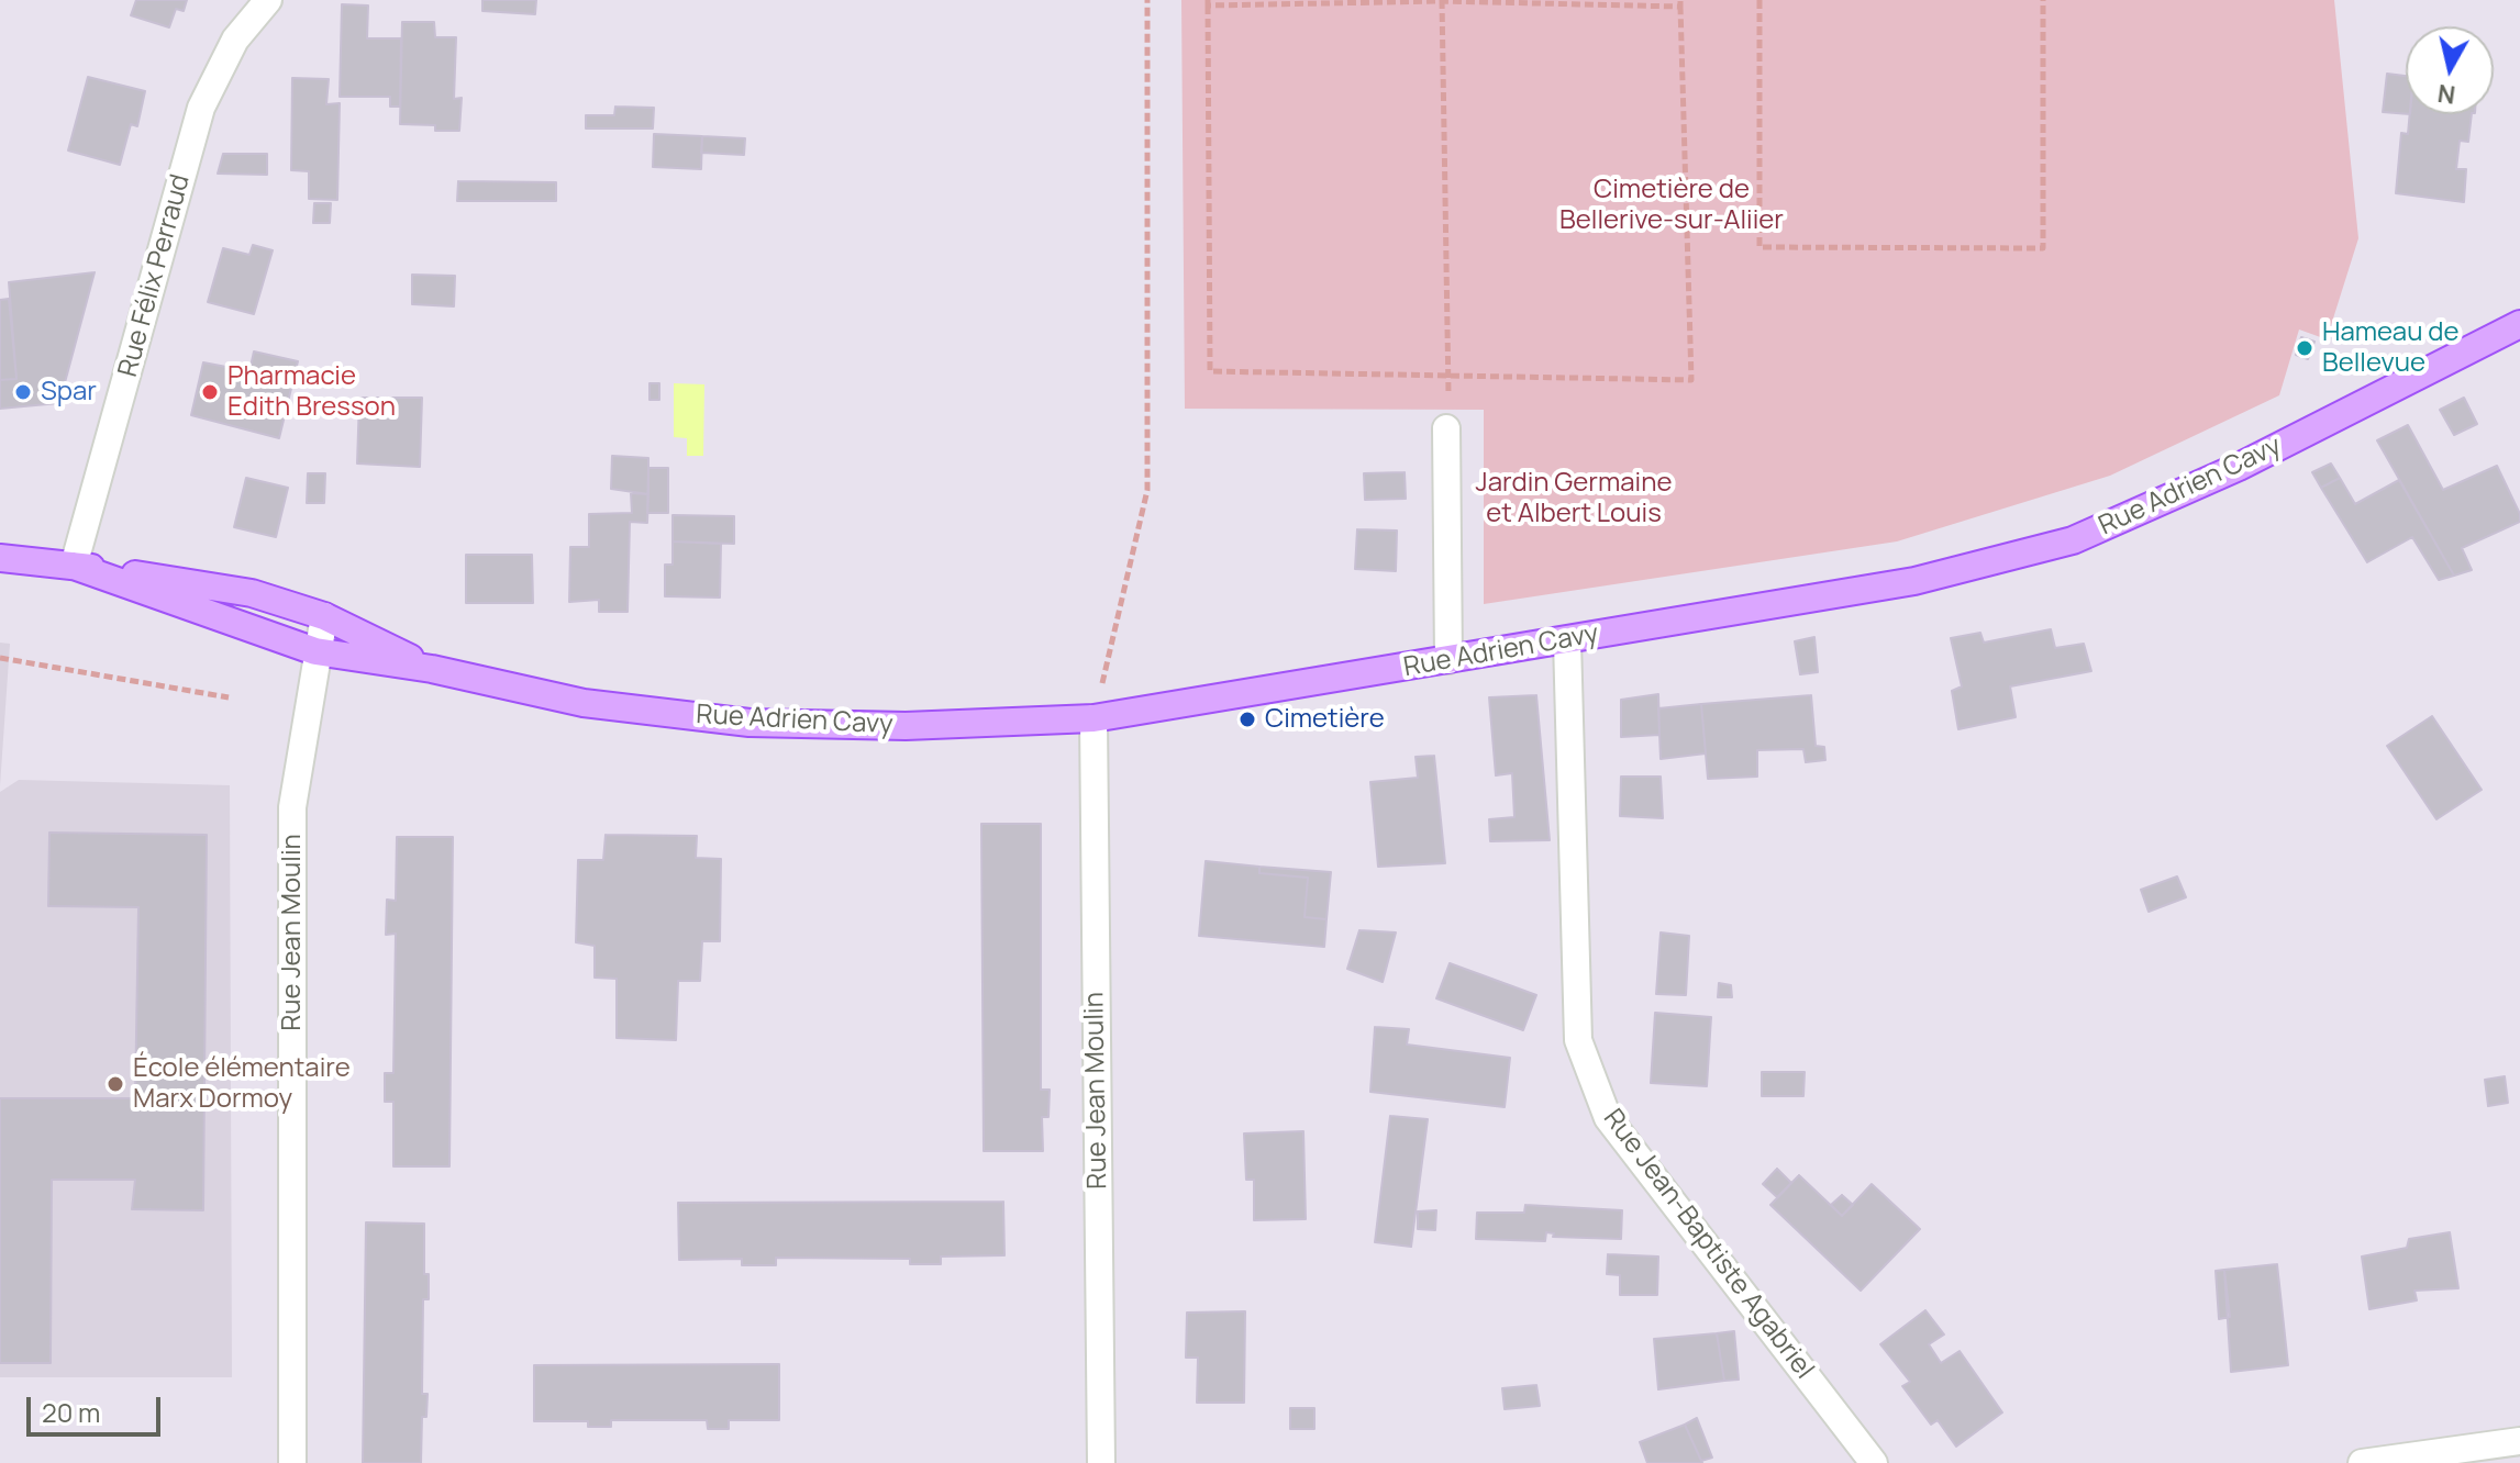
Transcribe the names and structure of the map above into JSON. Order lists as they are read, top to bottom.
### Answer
{
  "streets": {
    "main road": ["Rue Adrien Cavy"],
    "street": ["Rue Félix Perraud", "Rue Jean Moulin", "Rue Jean-Baptiste Agabriel"]
  },
  "crossings": [
    ["Rue Félix Perraud", "Rue Adrien Cavy"],
    ["Rue Adrien Cavy", "Rue Jean Moulin"],
    ["Rue Adrien Cavy", "Rue Jean-Baptiste Agabriel"]
  ],
  "parks": ["Cimetière de Bellerive-sur-Aliier", "Jardin Germaine et Albert Louis"],
  "places": [
    "Hameau de Bellevue",
    "Spar",
    "Pharmacie Edith Bresson",
    "Cimetière",
    "École élémentaire Marx Dormoy"
  ],
  "scale_bar": "20 m",
  "north": "bottom"
}
